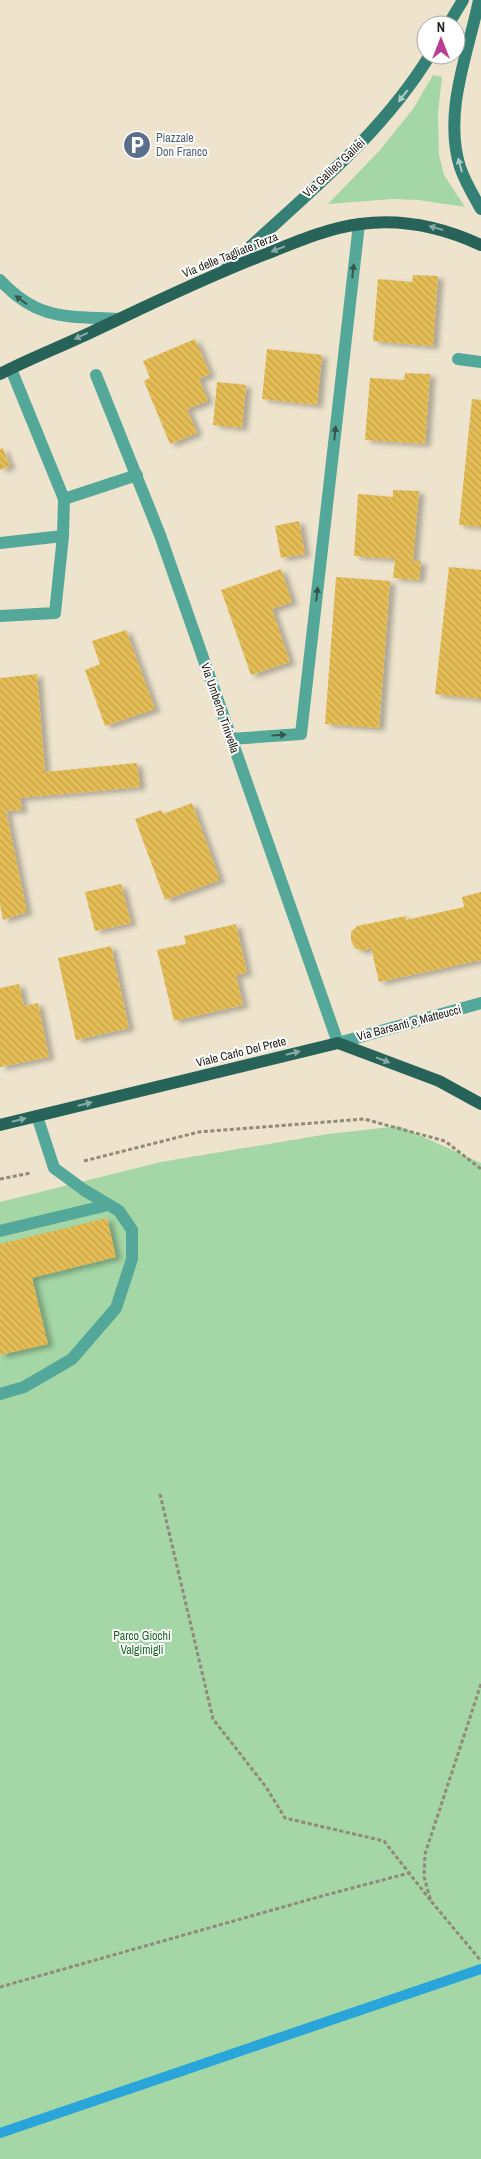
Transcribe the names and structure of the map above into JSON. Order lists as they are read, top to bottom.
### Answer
{
  "streets": {
    "main road": ["Via Galileo Galilei", "Via delle Tagliate Terza", "Viale Carlo Del Prete"],
    "street": ["Via Umberto Tinivella", "Via Barsanti e Matteucci"]
  },
  "crossings": [
    ["Via Galileo Galilei", "Via delle Tagliate Terza"],
    ["Via Umberto Tinivella", "Via Barsanti e Matteucci"],
    ["Via Umberto Tinivella", "Viale Carlo Del Prete"],
    ["Via Barsanti e Matteucci", "Viale Carlo Del Prete"]
  ],
  "one_way": ["Via Galileo Galilei", "Via delle Tagliate Terza", "Viale Carlo Del Prete"],
  "parks": ["Parco Giochi Valgimigli"],
  "places": {
    "parking": ["Piazzale Don Franco"]
  },
  "north": "top"
}
